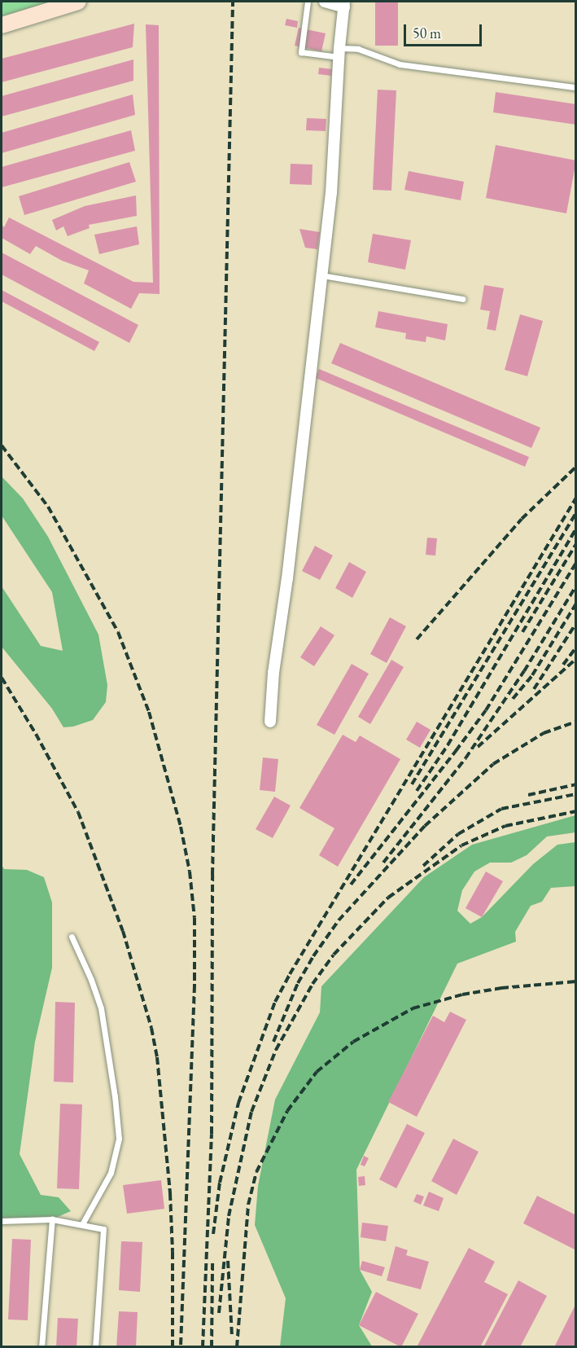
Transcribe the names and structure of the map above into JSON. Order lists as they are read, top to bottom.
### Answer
{
  "scale_bar": "50 m"
}
